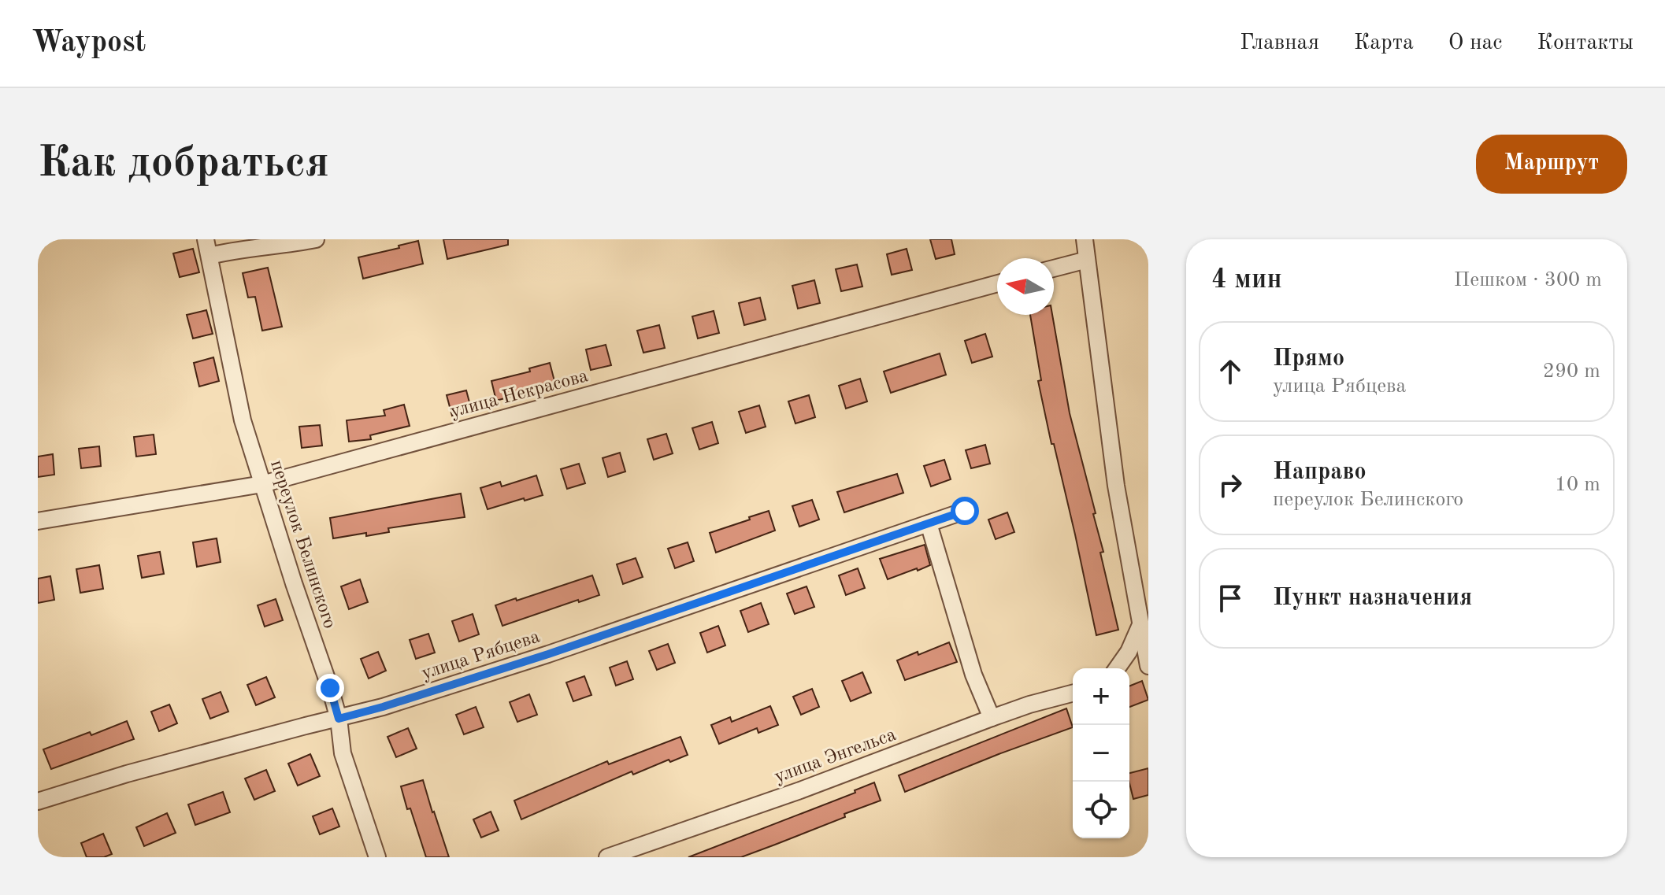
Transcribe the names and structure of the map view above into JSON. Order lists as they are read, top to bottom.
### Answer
{
  "streets": {
    "street": [
      "улица Некрасова",
      "переулок Белинского",
      "улица Рябцева",
      "улица Энгельса"
    ]
  },
  "crossings": [
    ["улица Некрасова", "переулок Белинского"],
    ["переулок Белинского", "улица Рябцева"]
  ],
  "north": "left",
  "page": {
    "header": "Waypost",
    "nav": [
      "Главная",
      "Карта",
      "О нас",
      "Контакты"
    ],
    "buttons": "Маршрут",
    "title": "Как добраться",
    "heading": ["4 мин", "Пешком · 300 m"],
    "list": [
      ["Прямо", "улица Рябцева", "290 m"],
      ["Направо", "переулок Белинского", "10 m"],
      "Пункт назначения"
    ],
    "map_buttons": ["+", "−"]
  }
}
